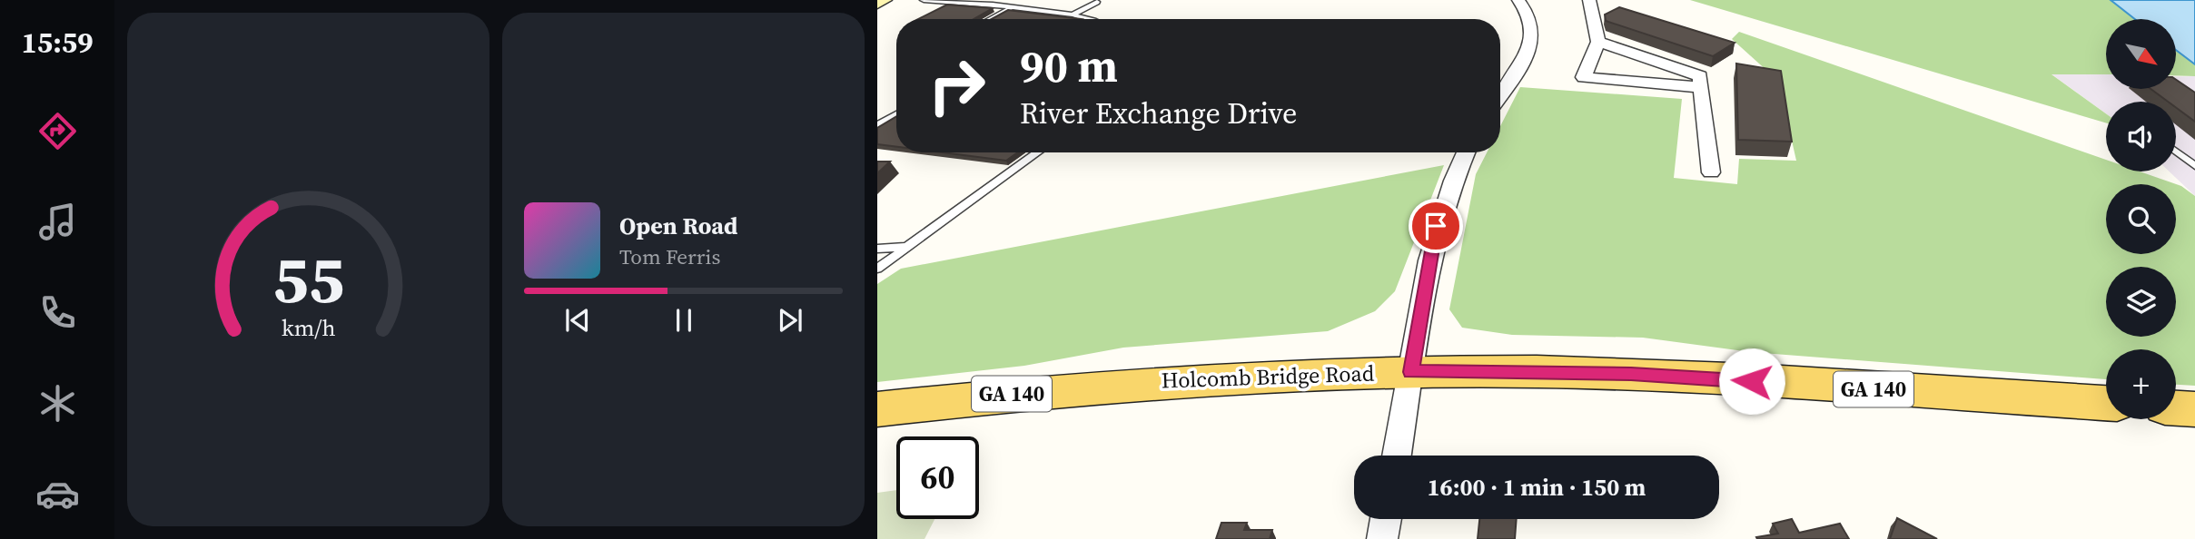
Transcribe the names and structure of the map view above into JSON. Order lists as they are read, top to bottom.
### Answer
{
  "streets": {
    "main road": ["Holcomb Bridge Road", "GA 140"]
  },
  "north": "bottom right",
  "page": {
    "tabs": "15:59",
    "map_buttons": "+",
    "turn": ["90 m", "River Exchange Drive"],
    "song": ["Open Road", "Tom Ferris"],
    "limit": "60",
    "trip": "16:00 · 1 min · 150 m",
    "gauge": ["55", "km/h"]
  }
}
